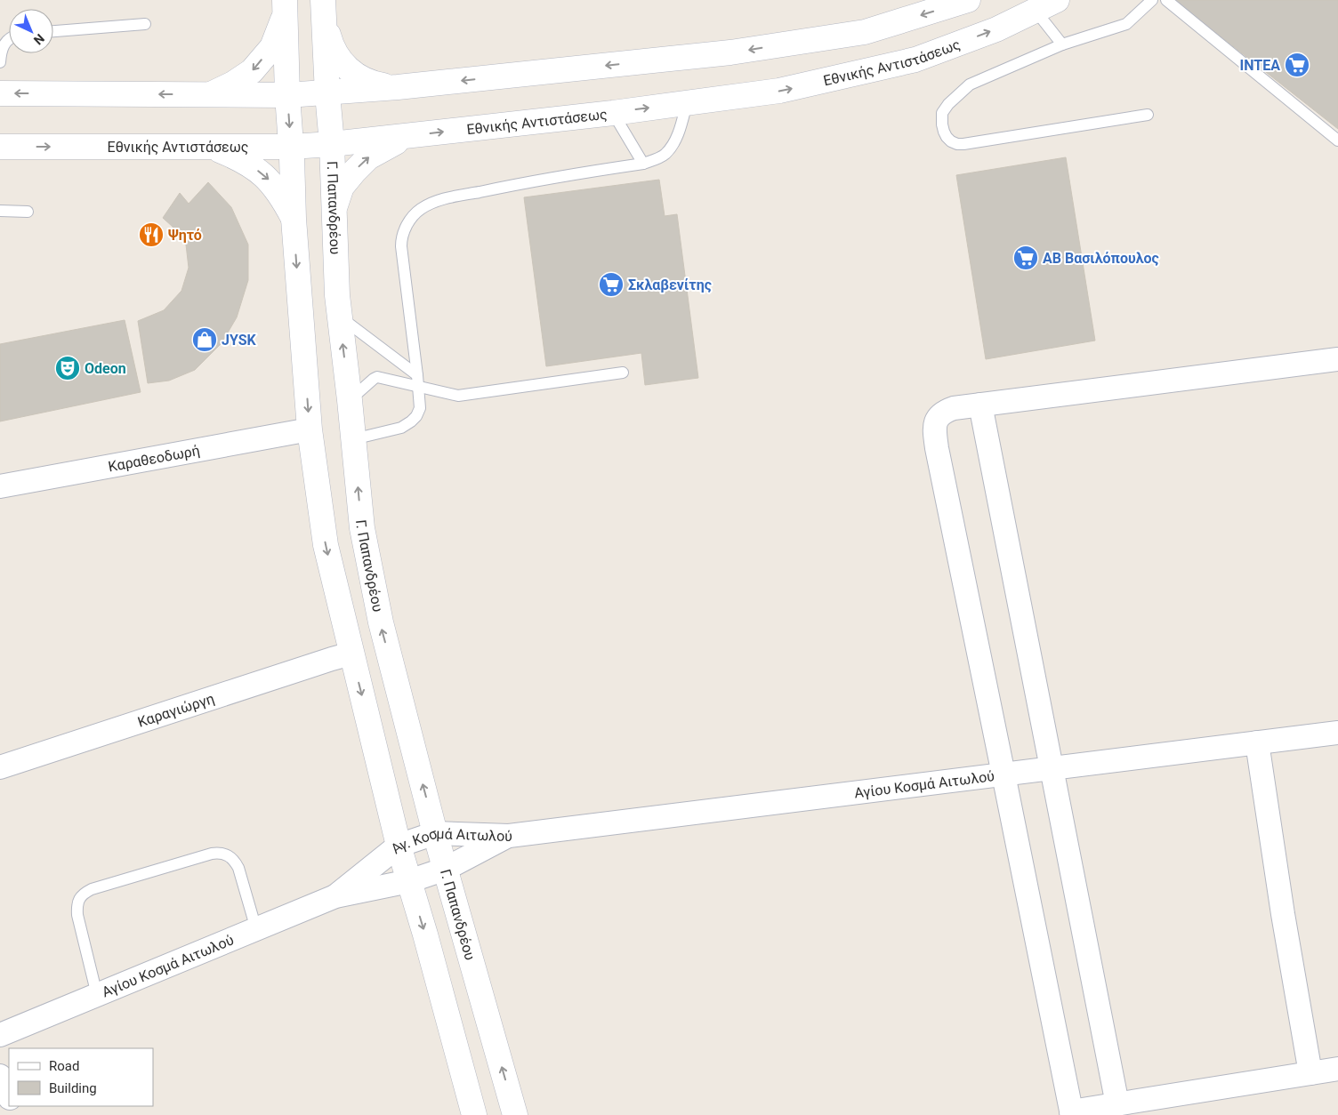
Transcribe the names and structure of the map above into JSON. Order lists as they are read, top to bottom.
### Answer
{
  "streets": {
    "main road": ["Εθνικής Αντιστάσεως", "Γ. Παπανδρέου"],
    "street": [
      "Καραθεοδωρή",
      "Καραγιώργη",
      "Αγίου Κοσμά Αιτωλού",
      "Αγ. Κοσμά Αιτωλού"
    ]
  },
  "crossings": [
    ["Εθνικής Αντιστάσεως", "Γ. Παπανδρέου"],
    ["Γ. Παπανδρέου", "Αγ. Κοσμά Αιτωλού"],
    ["Αγίου Κοσμά Αιτωλού", "Αγ. Κοσμά Αιτωλού"]
  ],
  "places": {
    "supermarket": ["INTEA", "ΑΒ Βασιλόπουλος", "Σκλαβενίτης"],
    "restaurant": ["Ψητό"],
    "shop": ["JYSK"],
    "theatre": ["Odeon"]
  },
  "legend": ["Road", "Building"],
  "north": "bottom right"
}
